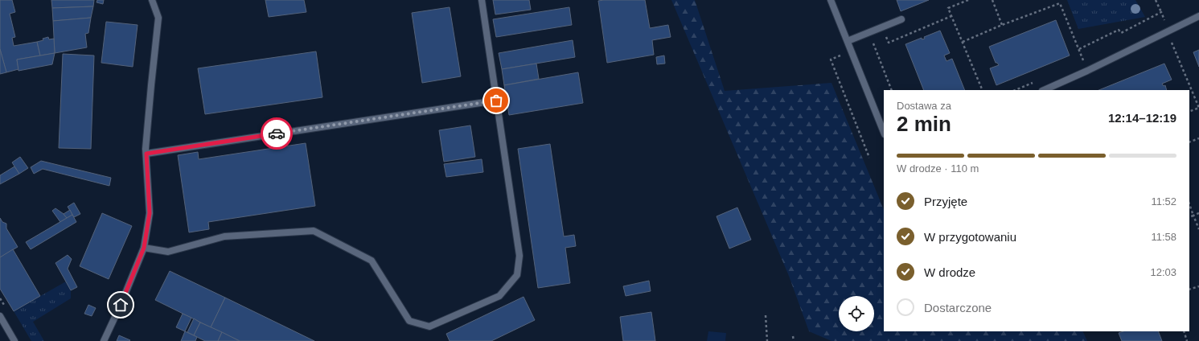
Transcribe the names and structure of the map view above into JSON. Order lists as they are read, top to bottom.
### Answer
{
  "page": {
    "heading": ["2 min", "Dostawa za", "12:14–12:19"],
    "bar": "W drodze · 110 m",
    "list": [
      ["Przyjęte", "11:52"],
      ["W przygotowaniu", "11:58"],
      ["W drodze", "12:03"],
      "Dostarczone"
    ]
  }
}
